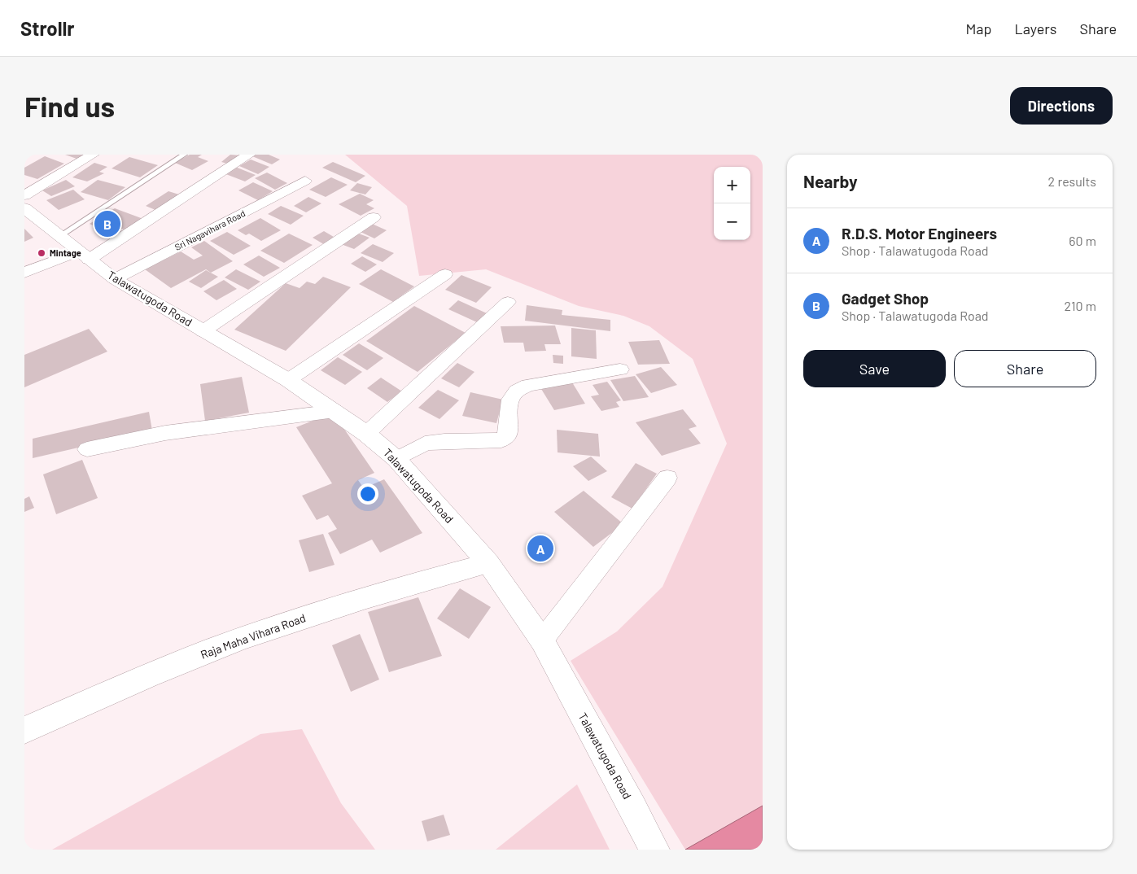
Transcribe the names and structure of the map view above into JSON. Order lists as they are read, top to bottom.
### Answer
{
  "streets": {
    "main road": ["Talawatugoda Road", "Raja Maha Vihara Road"],
    "street": ["Sri Nagavihara Road"]
  },
  "crossings": [
    ["Sri Nagavihara Road", "Talawatugoda Road"],
    ["Talawatugoda Road", "Raja Maha Vihara Road"]
  ],
  "places": ["Mintage"],
  "page": {
    "header": "Strollr",
    "nav": ["Map", "Layers", "Share"],
    "buttons": [
      "Directions",
      ["Save", "Share"]
    ],
    "title": "Find us",
    "heading": ["Nearby", "2 results"],
    "map_buttons": ["+", "−"],
    "list": [
      {
        "mark": "A",
        "name": "R.D.S. Motor Engineers",
        "note": "Shop · Talawatugoda Road",
        "value": "60 m"
      },
      {
        "mark": "B",
        "name": "Gadget Shop",
        "note": "Shop · Talawatugoda Road",
        "value": "210 m"
      }
    ],
    "pins": ["B", "A"]
  }
}
